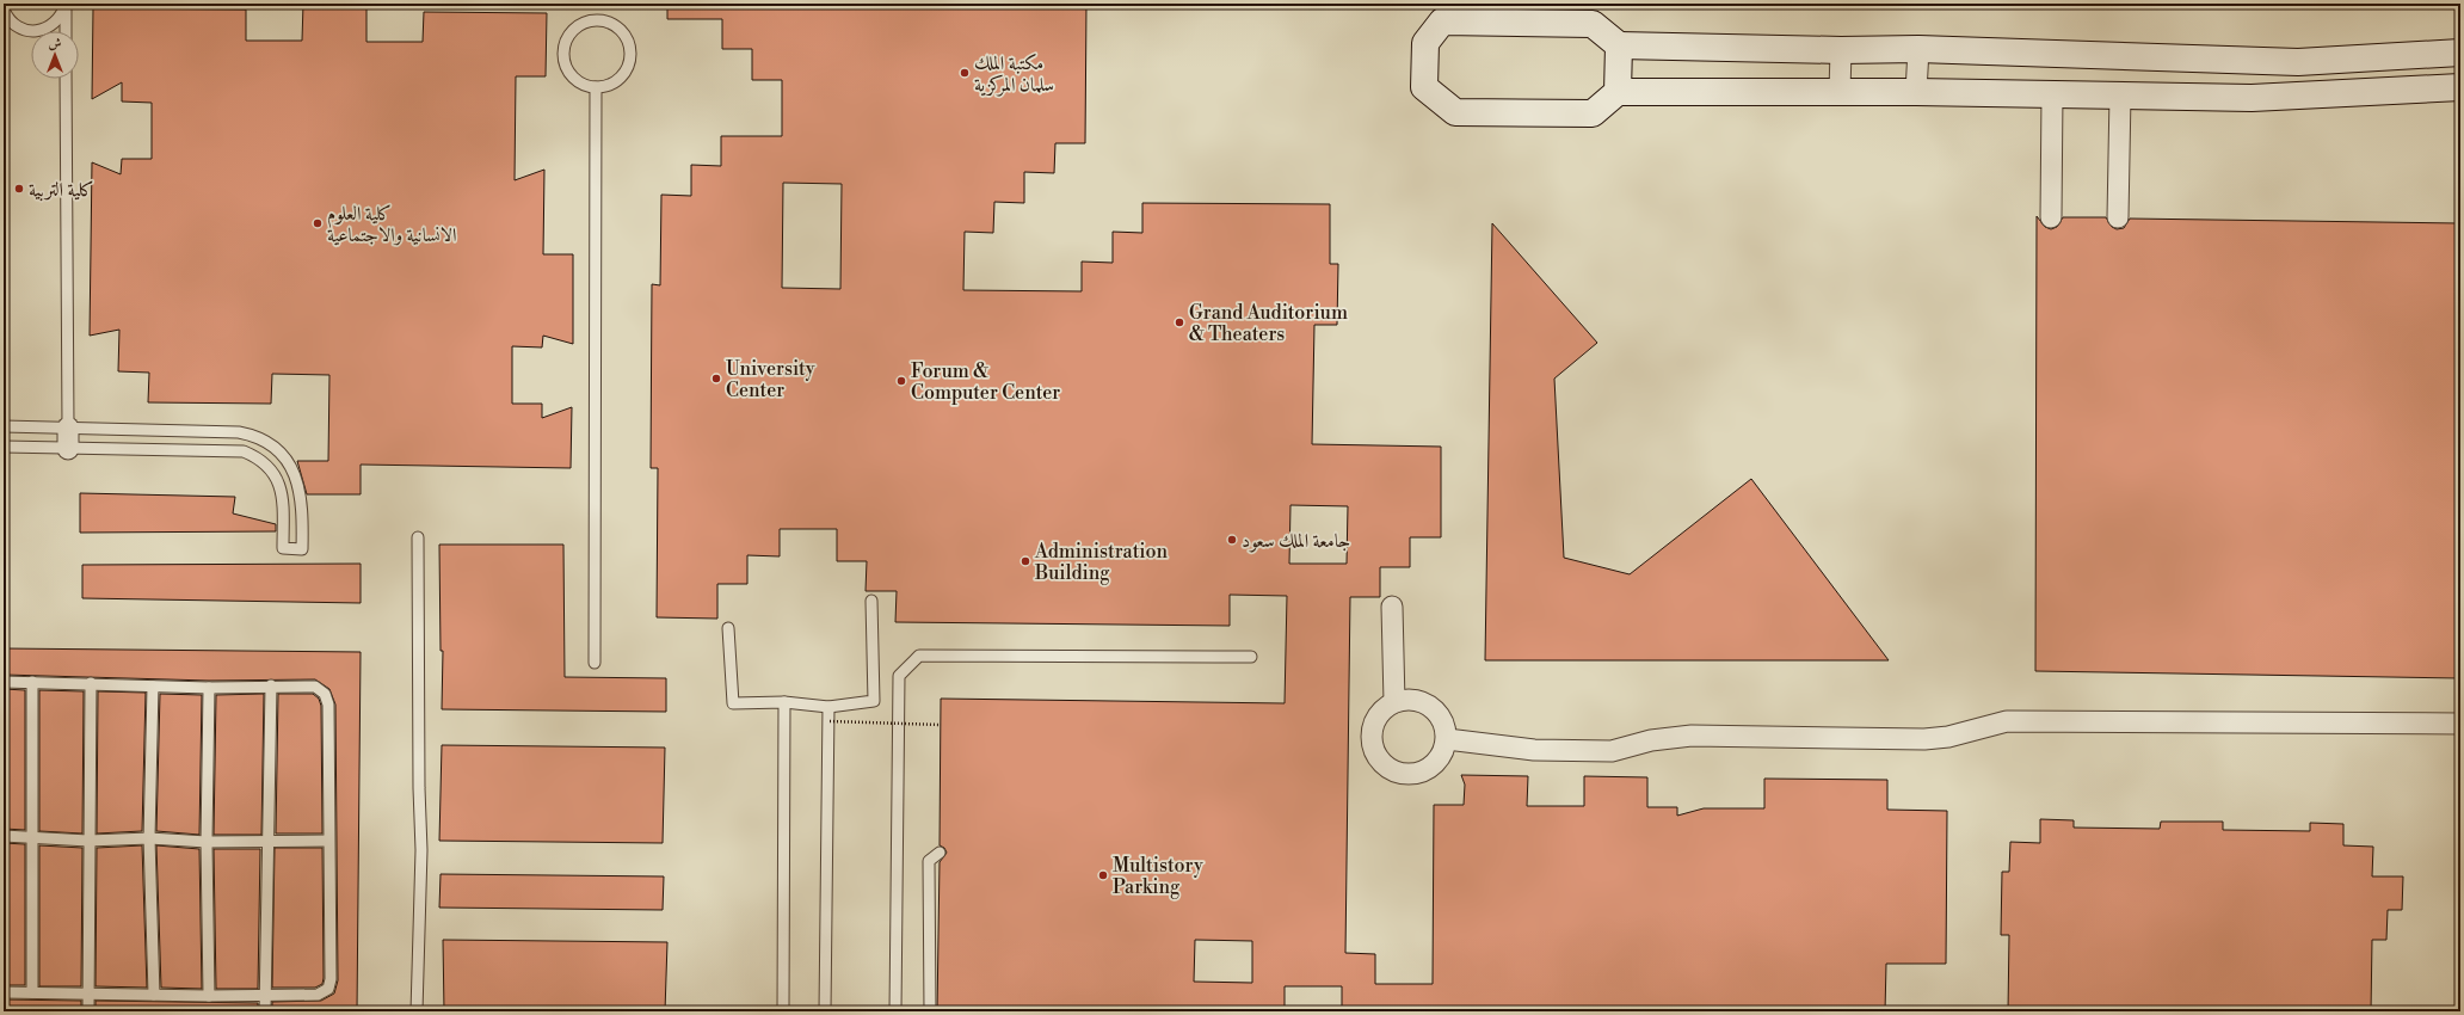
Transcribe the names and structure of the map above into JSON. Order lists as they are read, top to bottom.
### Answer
{
  "places": [
    "مكتبة الملك سلمان المركزية",
    "كلية التربية",
    "كلية العلوم الانسانية والاجتماعية",
    "Grand Auditorium & Theaters",
    "University Center",
    "Forum & Computer Center",
    "جامعة الملك سعود",
    "Administration Building",
    "Multistory Parking"
  ],
  "north": "top"
}
